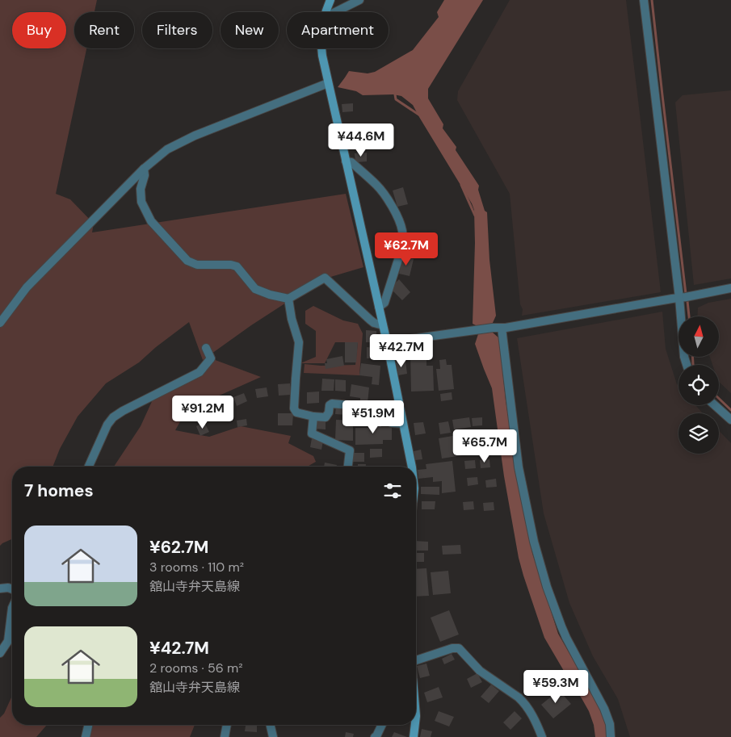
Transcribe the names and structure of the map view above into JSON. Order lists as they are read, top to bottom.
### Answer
{
  "north": "top",
  "page": {
    "chip": [
      "Buy",
      "Rent",
      "Filters",
      "New",
      "Apartment"
    ],
    "price": [
      "¥44.6M",
      "¥62.7M",
      "¥42.7M",
      "¥91.2M",
      "¥51.9M",
      "¥65.7M",
      "¥59.3M"
    ],
    "heading": "7 homes",
    "list": [
      {
        "name": "¥62.7M",
        "note": "3 rooms · 110 m² · 舘山寺弁天島線"
      },
      {
        "name": "¥42.7M",
        "note": "2 rooms · 56 m² · 舘山寺弁天島線"
      }
    ]
  }
}
